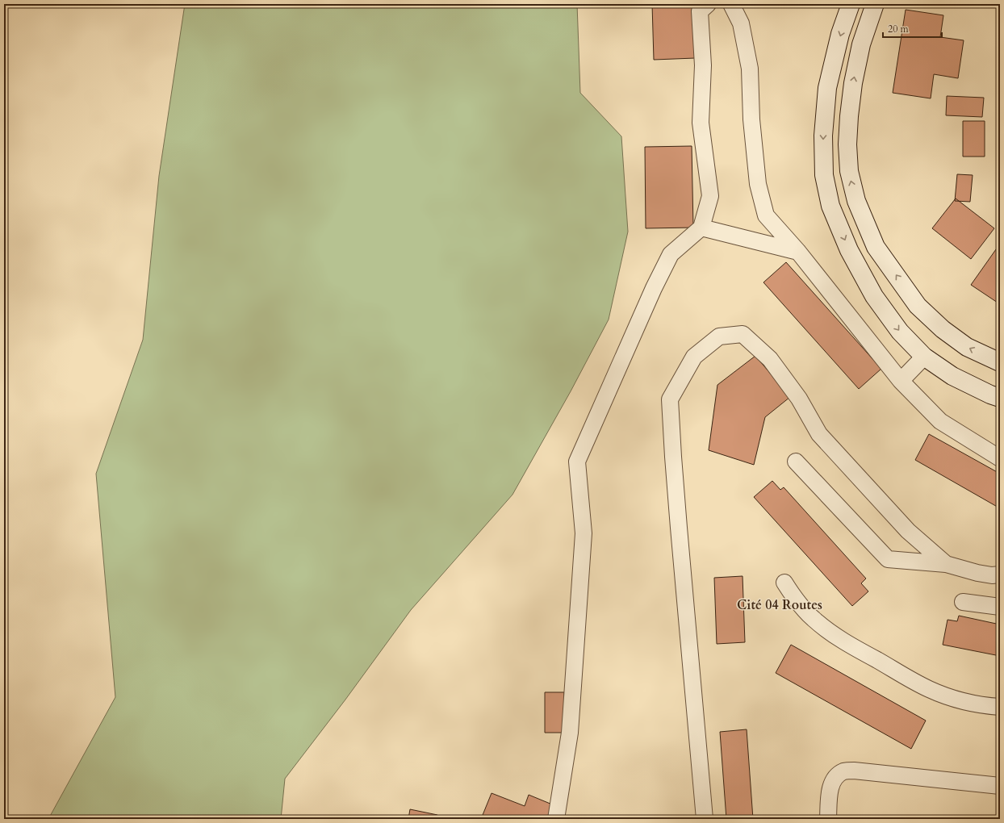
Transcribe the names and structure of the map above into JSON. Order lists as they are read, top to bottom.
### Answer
{
  "districts": ["Cité 04 Routes"],
  "scale_bar": "20 m"
}
